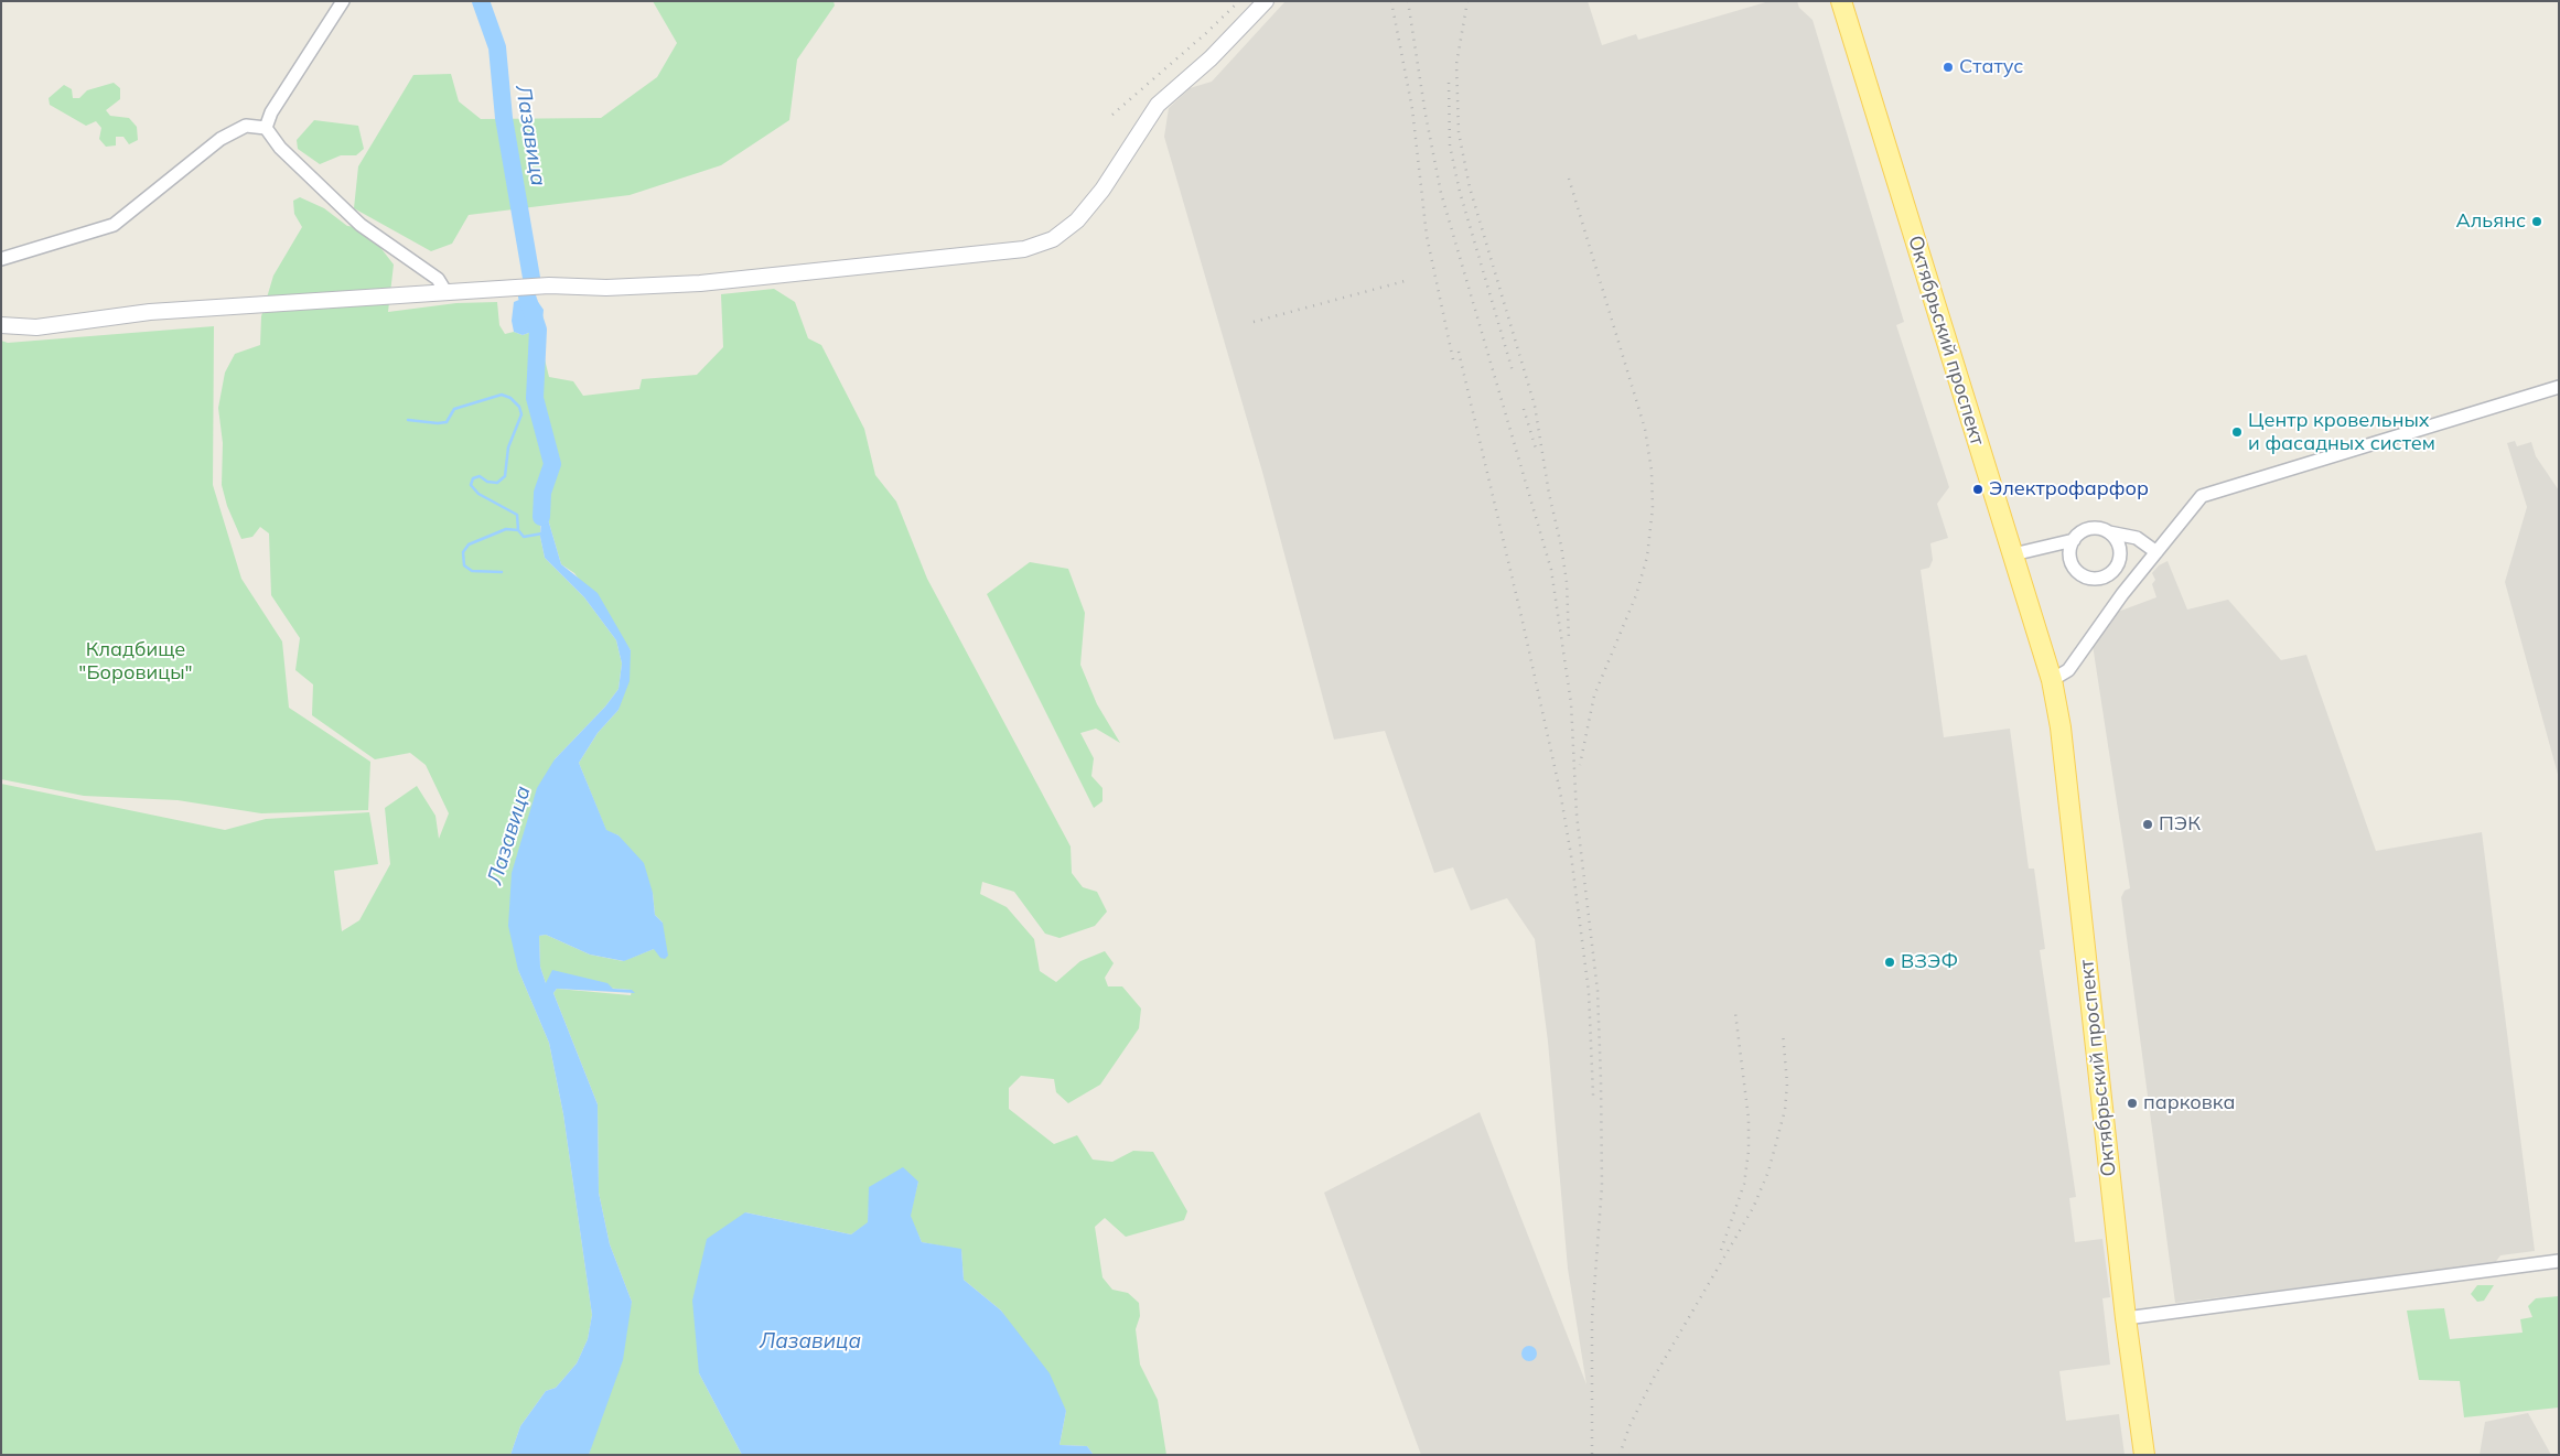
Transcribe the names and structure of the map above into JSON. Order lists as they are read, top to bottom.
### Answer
{
  "streets": {
    "main road": ["Октябрьский проспект"]
  },
  "water": ["Лазавица"],
  "parks": ["Кладбище \"Боровицы\""],
  "places": [
    "Статус",
    "Альянс",
    "Центр кровельных и фасадных систем",
    "Электрофарфор",
    "ПЭК",
    "ВЗЭФ",
    "парковка"
  ]
}
